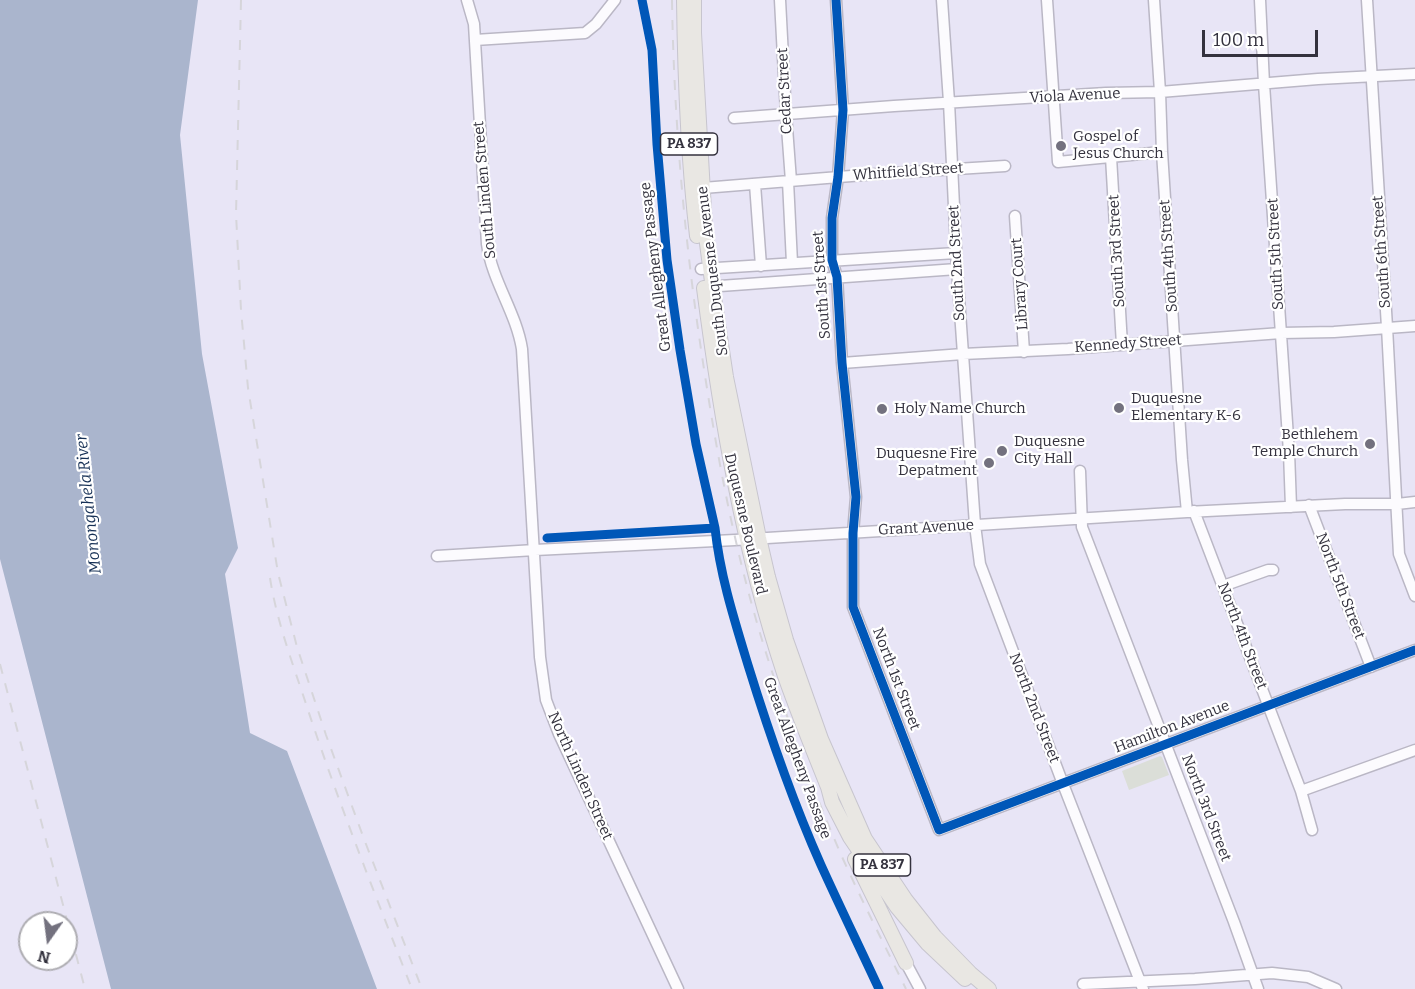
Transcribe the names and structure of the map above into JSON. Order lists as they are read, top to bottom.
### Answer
{
  "streets": {
    "main road": ["PA 837", "South Duquesne Avenue", "Duquesne Boulevard"],
    "street": [
      "Cedar Street",
      "Viola Avenue",
      "Whitfield Street",
      "South Linden Street",
      "South 3rd Street",
      "South 6th Street",
      "South 5th Street",
      "South 4th Street",
      "South 2nd Street",
      "Library Court",
      "South 1st Street",
      "Kennedy Street",
      "Grant Avenue",
      "North 5th Street",
      "North 4th Street",
      "North 1st Street",
      "North 2nd Street",
      "Hamilton Avenue",
      "North Linden Street",
      "North 3rd Street"
    ],
    "cycle path": ["Great Allegheny Passage"]
  },
  "crossings": [
    ["Cedar Street", "Viola Avenue"],
    ["Cedar Street", "Whitfield Street"],
    ["Viola Avenue", "South 6th Street"],
    ["Viola Avenue", "South 5th Street"],
    ["Viola Avenue", "South 4th Street"],
    ["Viola Avenue", "South 2nd Street"],
    ["Viola Avenue", "South 1st Street"],
    ["PA 837", "South Duquesne Avenue"],
    ["Whitfield Street", "South 2nd Street"],
    ["Whitfield Street", "South Duquesne Avenue"],
    ["Whitfield Street", "South 1st Street"],
    ["South Linden Street", "Grant Avenue"],
    ["South Linden Street", "North Linden Street"],
    ["South 3rd Street", "Kennedy Street"],
    ["South 6th Street", "Kennedy Street"],
    ["South 6th Street", "Grant Avenue"],
    ["South 5th Street", "Kennedy Street"],
    ["South 5th Street", "Grant Avenue"],
    ["South 4th Street", "Kennedy Street"],
    ["South 4th Street", "Grant Avenue"],
    ["South 4th Street", "North 4th Street"],
    ["South 2nd Street", "Kennedy Street"],
    ["South 2nd Street", "Grant Avenue"],
    ["South 2nd Street", "North 2nd Street"],
    ["South Duquesne Avenue", "Duquesne Boulevard"],
    ["Library Court", "Kennedy Street"],
    ["South 1st Street", "Kennedy Street"],
    ["South 1st Street", "Grant Avenue"],
    ["South 1st Street", "North 1st Street"],
    ["Duquesne Boulevard", "Grant Avenue"],
    ["Grant Avenue", "North 5th Street"],
    ["Grant Avenue", "North 4th Street"],
    ["Grant Avenue", "North 1st Street"],
    ["Grant Avenue", "North 2nd Street"],
    ["Grant Avenue", "North Linden Street"],
    ["Grant Avenue", "North 3rd Street"],
    ["North 5th Street", "Hamilton Avenue"],
    ["North 4th Street", "Hamilton Avenue"],
    ["North 1st Street", "Hamilton Avenue"],
    ["North 2nd Street", "Hamilton Avenue"],
    ["Hamilton Avenue", "North 3rd Street"]
  ],
  "water": ["Monongahela River"],
  "places": [
    "Gospel of Jesus Church",
    "Duquesne Elementary K-6",
    "Holy Name Church",
    "Bethlehem Temple Church",
    "Duquesne City Hall",
    "Duquesne Fire Depatment"
  ],
  "scale_bar": "100 m",
  "north": "bottom"
}
